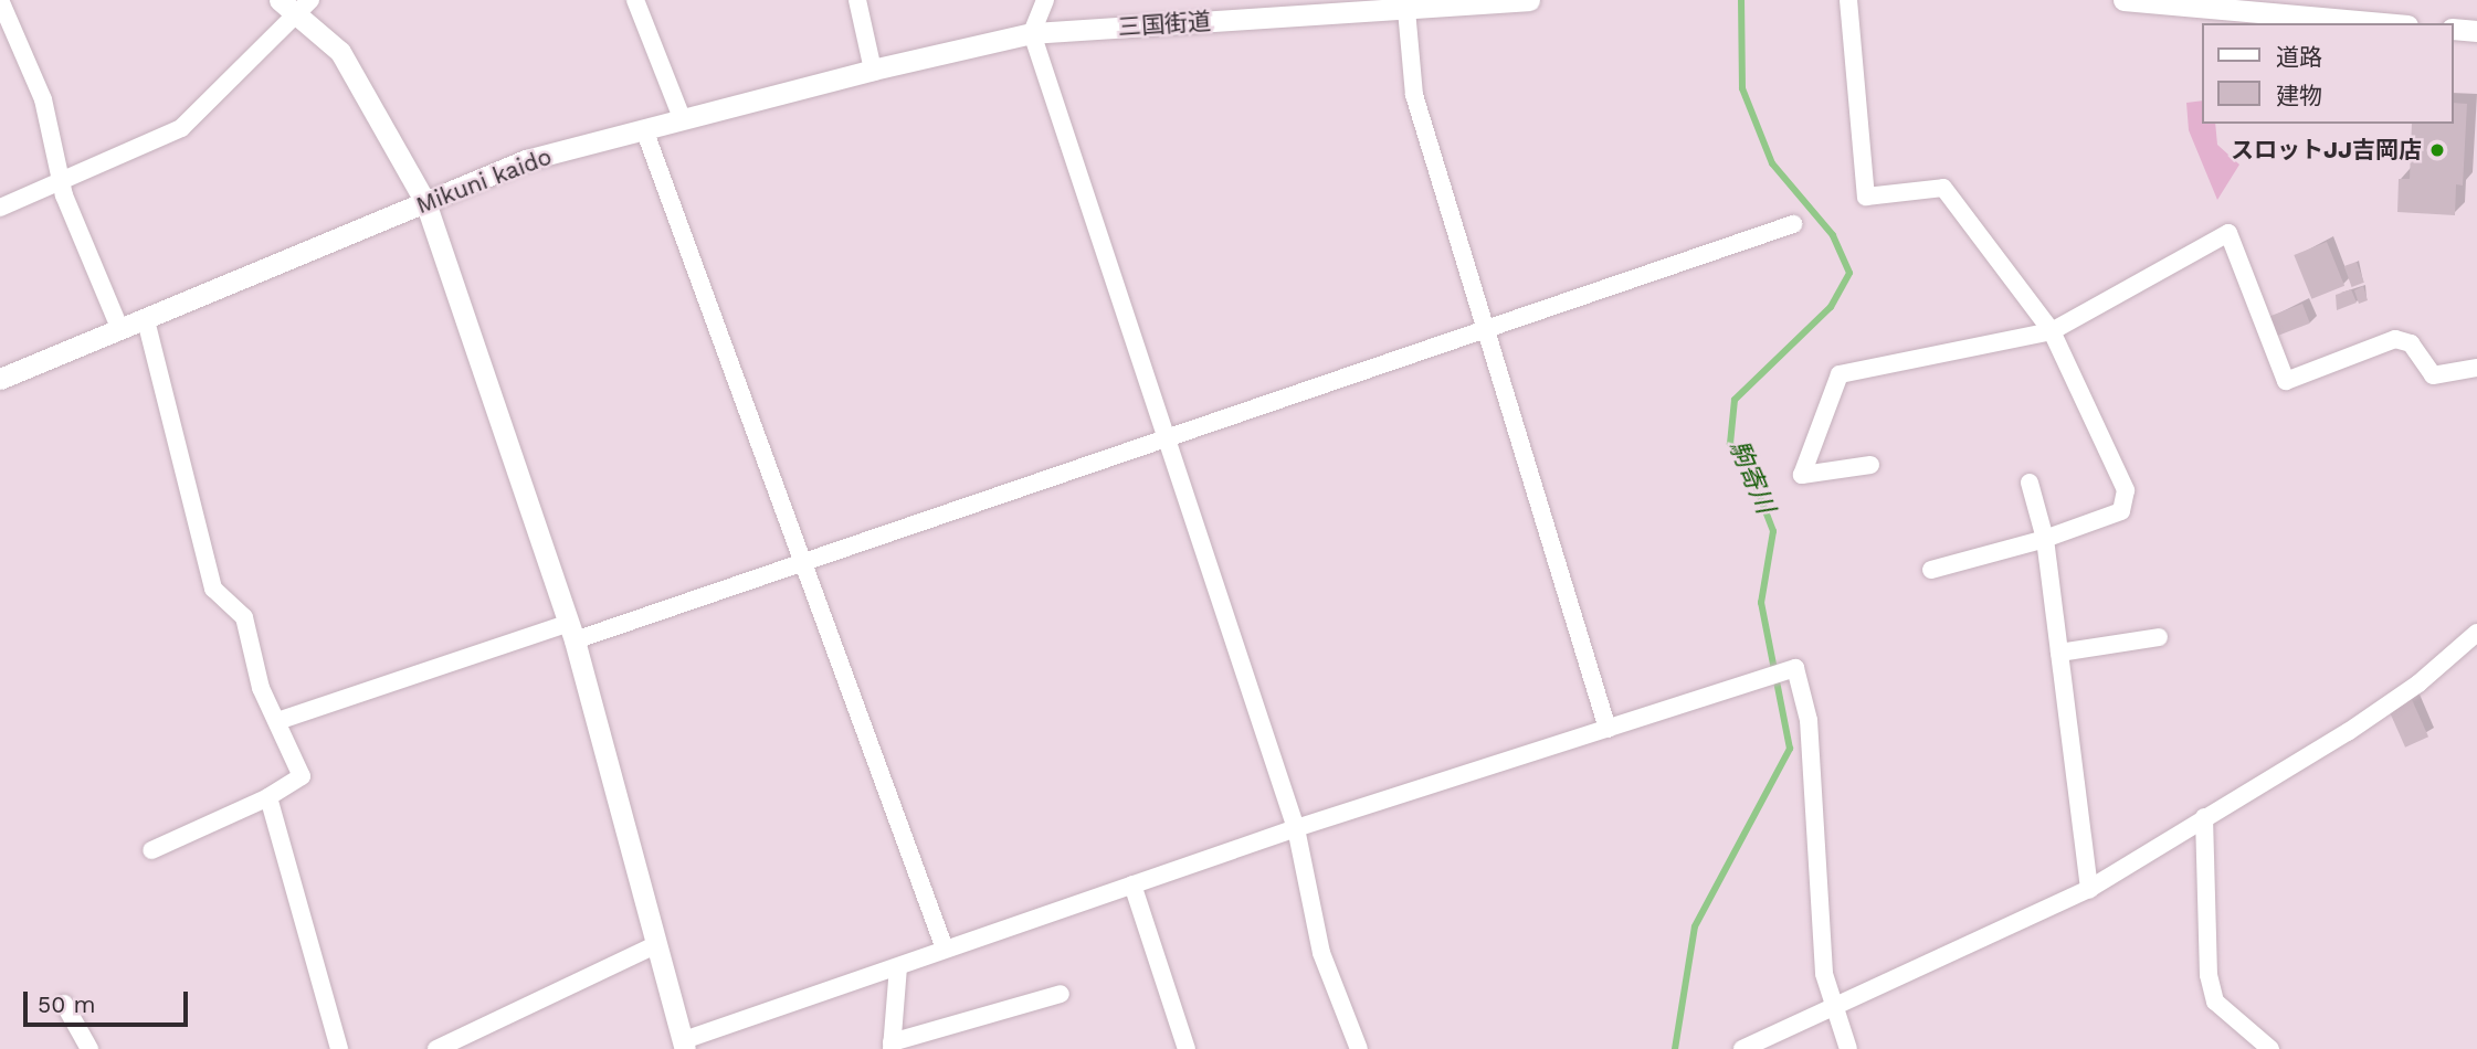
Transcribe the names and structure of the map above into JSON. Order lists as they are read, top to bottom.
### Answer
{
  "streets": {
    "street": ["三国街道", "Mikuni kaido"]
  },
  "crossings": [
    ["三国街道", "Mikuni kaido"]
  ],
  "water": ["駒寄川"],
  "places": ["スロットJJ吉岡店"],
  "legend": ["道路", "建物"],
  "scale_bar": "50 m"
}
